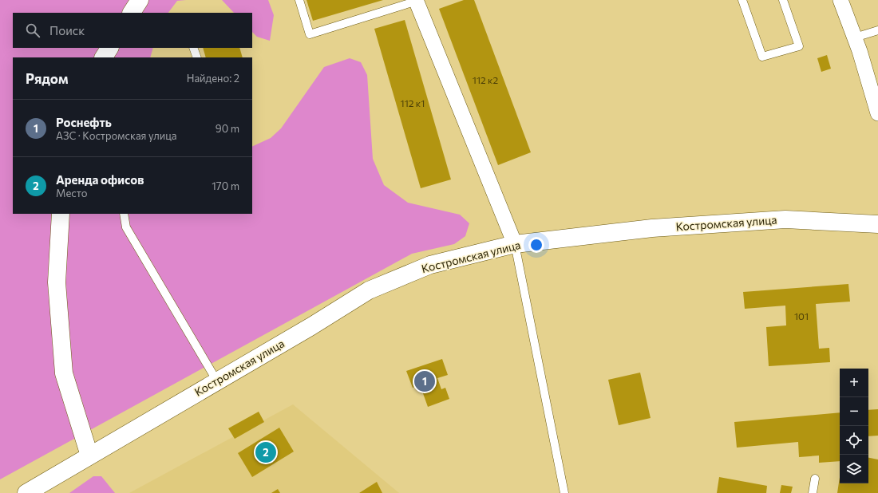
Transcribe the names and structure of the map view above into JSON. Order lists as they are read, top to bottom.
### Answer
{
  "streets": {
    "main road": ["Костромская улица"]
  },
  "house_numbers": ["112 к2", "112 к1", "101"],
  "page": {
    "search": "Поиск",
    "heading": ["Рядом", "Найдено: 2"],
    "list": [
      {
        "mark": "1",
        "name": "Роснефть",
        "note": "АЗС · Костромская улица",
        "value": "90 m"
      },
      {
        "mark": "2",
        "name": "Аренда офисов",
        "note": "Место",
        "value": "170 m"
      }
    ],
    "map_buttons": ["+", "−"],
    "pins": ["1", "2"]
  }
}
